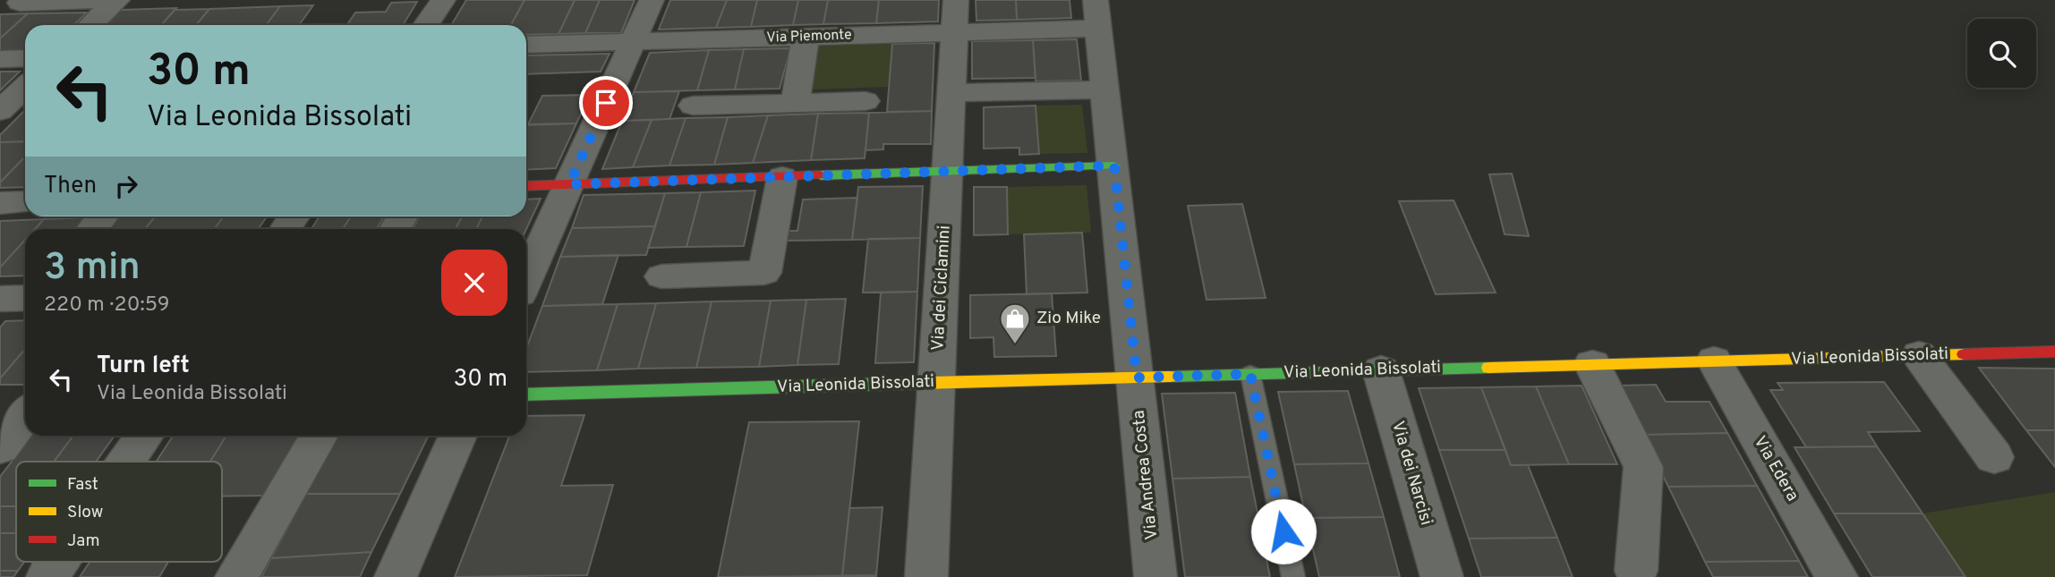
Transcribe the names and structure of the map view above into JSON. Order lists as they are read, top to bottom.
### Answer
{
  "streets": {
    "street": [
      "Via Piemonte",
      "Via dei Ciclamini",
      "Via Leonida Bissolati",
      "Via Edera",
      "Via dei Narcisi",
      "Via Andrea Costa"
    ]
  },
  "crossings": [
    ["Via Piemonte", "Via dei Ciclamini"],
    ["Via Piemonte", "Via Andrea Costa"],
    ["Via dei Ciclamini", "Via Leonida Bissolati"],
    ["Via Leonida Bissolati", "Via Edera"],
    ["Via Leonida Bissolati", "Via dei Narcisi"],
    ["Via Leonida Bissolati", "Via Andrea Costa"]
  ],
  "places": {
    "shop": ["Zio Mike"]
  },
  "legend": ["Fast", "Slow", "Jam"],
  "page": {
    "turn": ["30 m", "Via Leonida Bissolati"],
    "then": "Then",
    "heading": ["3 min", "220 m · 20:59"],
    "list": [
      {
        "name": "Turn left",
        "note": "Via Leonida Bissolati",
        "value": "30 m"
      }
    ]
  }
}
